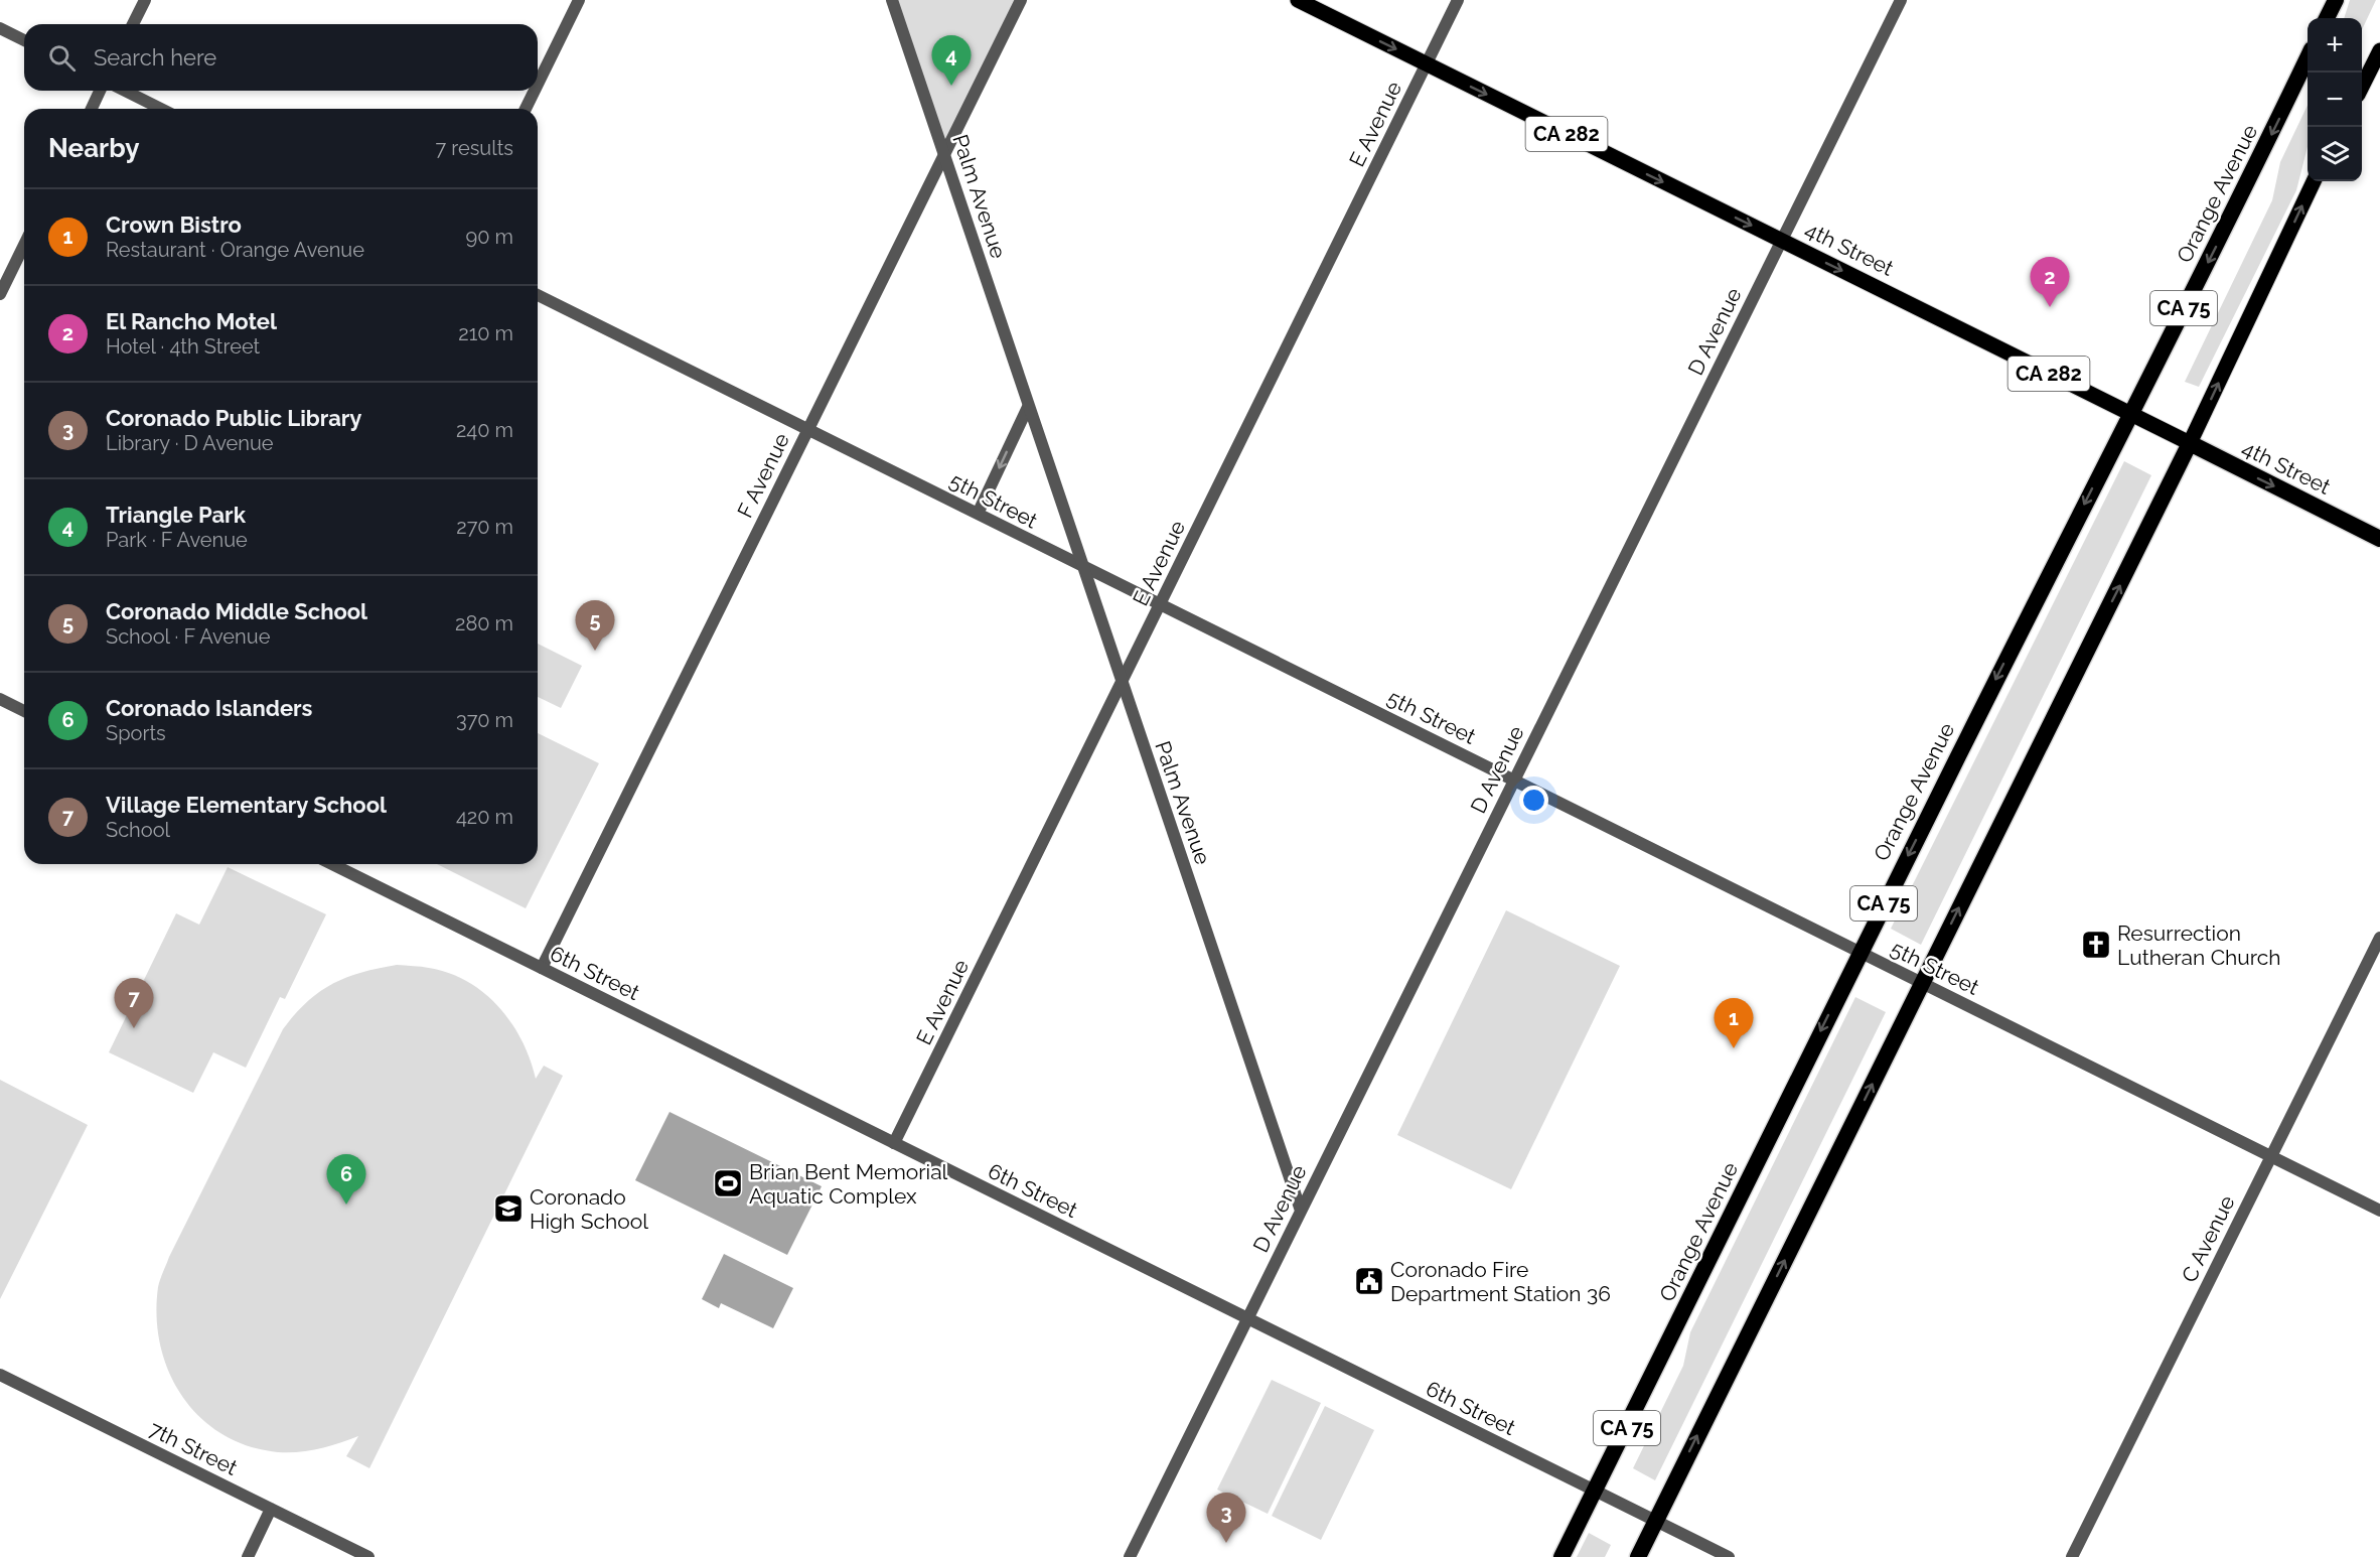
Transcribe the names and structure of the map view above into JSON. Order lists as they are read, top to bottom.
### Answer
{
  "streets": {
    "highway": ["Orange Avenue", "4th Street", "CA 75"],
    "main road": ["CA 282"],
    "street": [
      "E Avenue",
      "Palm Avenue",
      "D Avenue",
      "F Avenue",
      "5th Street",
      "6th Street",
      "C Avenue",
      "7th Street"
    ]
  },
  "crossings": [
    ["E Avenue", "Palm Avenue"],
    ["E Avenue", "4th Street"],
    ["E Avenue", "5th Street"],
    ["E Avenue", "6th Street"],
    ["Orange Avenue", "4th Street"],
    ["Orange Avenue", "5th Street"],
    ["Orange Avenue", "6th Street"],
    ["Palm Avenue", "D Avenue"],
    ["Palm Avenue", "F Avenue"],
    ["Palm Avenue", "5th Street"],
    ["4th Street", "CA 75"],
    ["4th Street", "D Avenue"],
    ["CA 75", "5th Street"],
    ["CA 75", "6th Street"],
    ["D Avenue", "5th Street"],
    ["D Avenue", "6th Street"],
    ["F Avenue", "5th Street"],
    ["F Avenue", "6th Street"],
    ["5th Street", "C Avenue"]
  ],
  "one_way": ["4th Street"],
  "places": {
    "church": ["Resurrection Lutheran Church"],
    "sports": ["Brian Bent Memorial Aquatic Complex"],
    "school or university": ["Coronado High School"],
    "public building": ["Coronado Fire Department Station 36"]
  },
  "page": {
    "map_buttons": ["+", "−"],
    "search": "Search here",
    "pins": [
      "4",
      "2",
      "5",
      "7",
      "1",
      "6",
      "3"
    ],
    "heading": ["Nearby", "7 results"],
    "list": [
      {
        "mark": "1",
        "name": "Crown Bistro",
        "note": "Restaurant · Orange Avenue",
        "value": "90 m"
      },
      {
        "mark": "2",
        "name": "El Rancho Motel",
        "note": "Hotel · 4th Street",
        "value": "210 m"
      },
      {
        "mark": "3",
        "name": "Coronado Public Library",
        "note": "Library · D Avenue",
        "value": "240 m"
      },
      {
        "mark": "4",
        "name": "Triangle Park",
        "note": "Park · F Avenue",
        "value": "270 m"
      },
      {
        "mark": "5",
        "name": "Coronado Middle School",
        "note": "School · F Avenue",
        "value": "280 m"
      },
      {
        "mark": "6",
        "name": "Coronado Islanders",
        "note": "Sports",
        "value": "370 m"
      },
      {
        "mark": "7",
        "name": "Village Elementary School",
        "note": "School",
        "value": "420 m"
      }
    ]
  }
}
